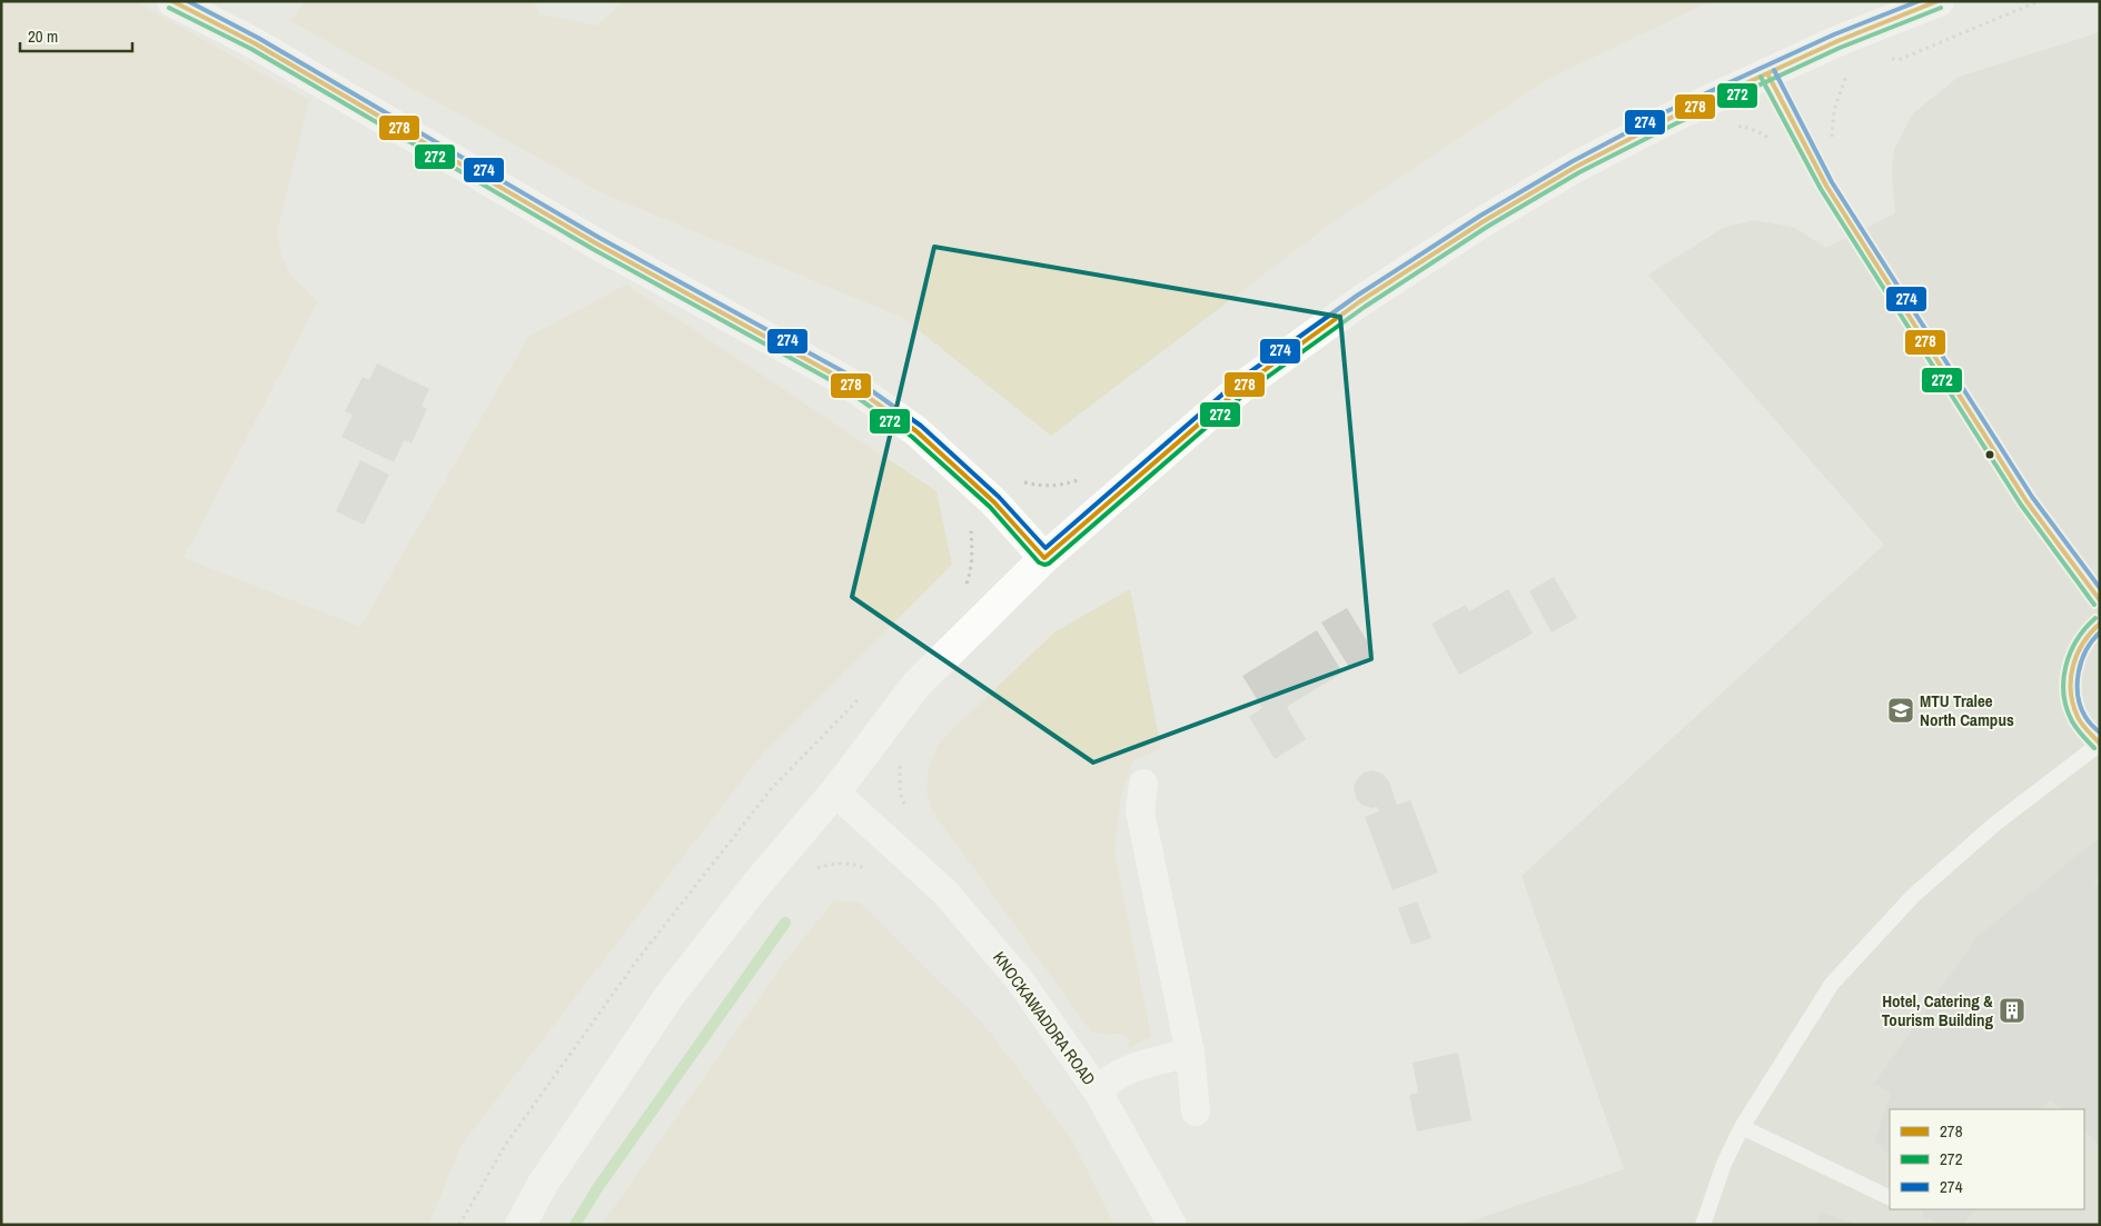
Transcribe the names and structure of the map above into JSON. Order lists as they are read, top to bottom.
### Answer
{
  "streets": {
    "street": ["KNOCKAWADDRA ROAD"]
  },
  "places": {
    "school or university": ["MTU Tralee North Campus"],
    "building": ["Hotel, Catering & Tourism Building"]
  },
  "lines": ["transit line 278", "transit line 274", "transit line 272"],
  "legend": ["278", "272", "274"],
  "scale_bar": "20 m"
}
